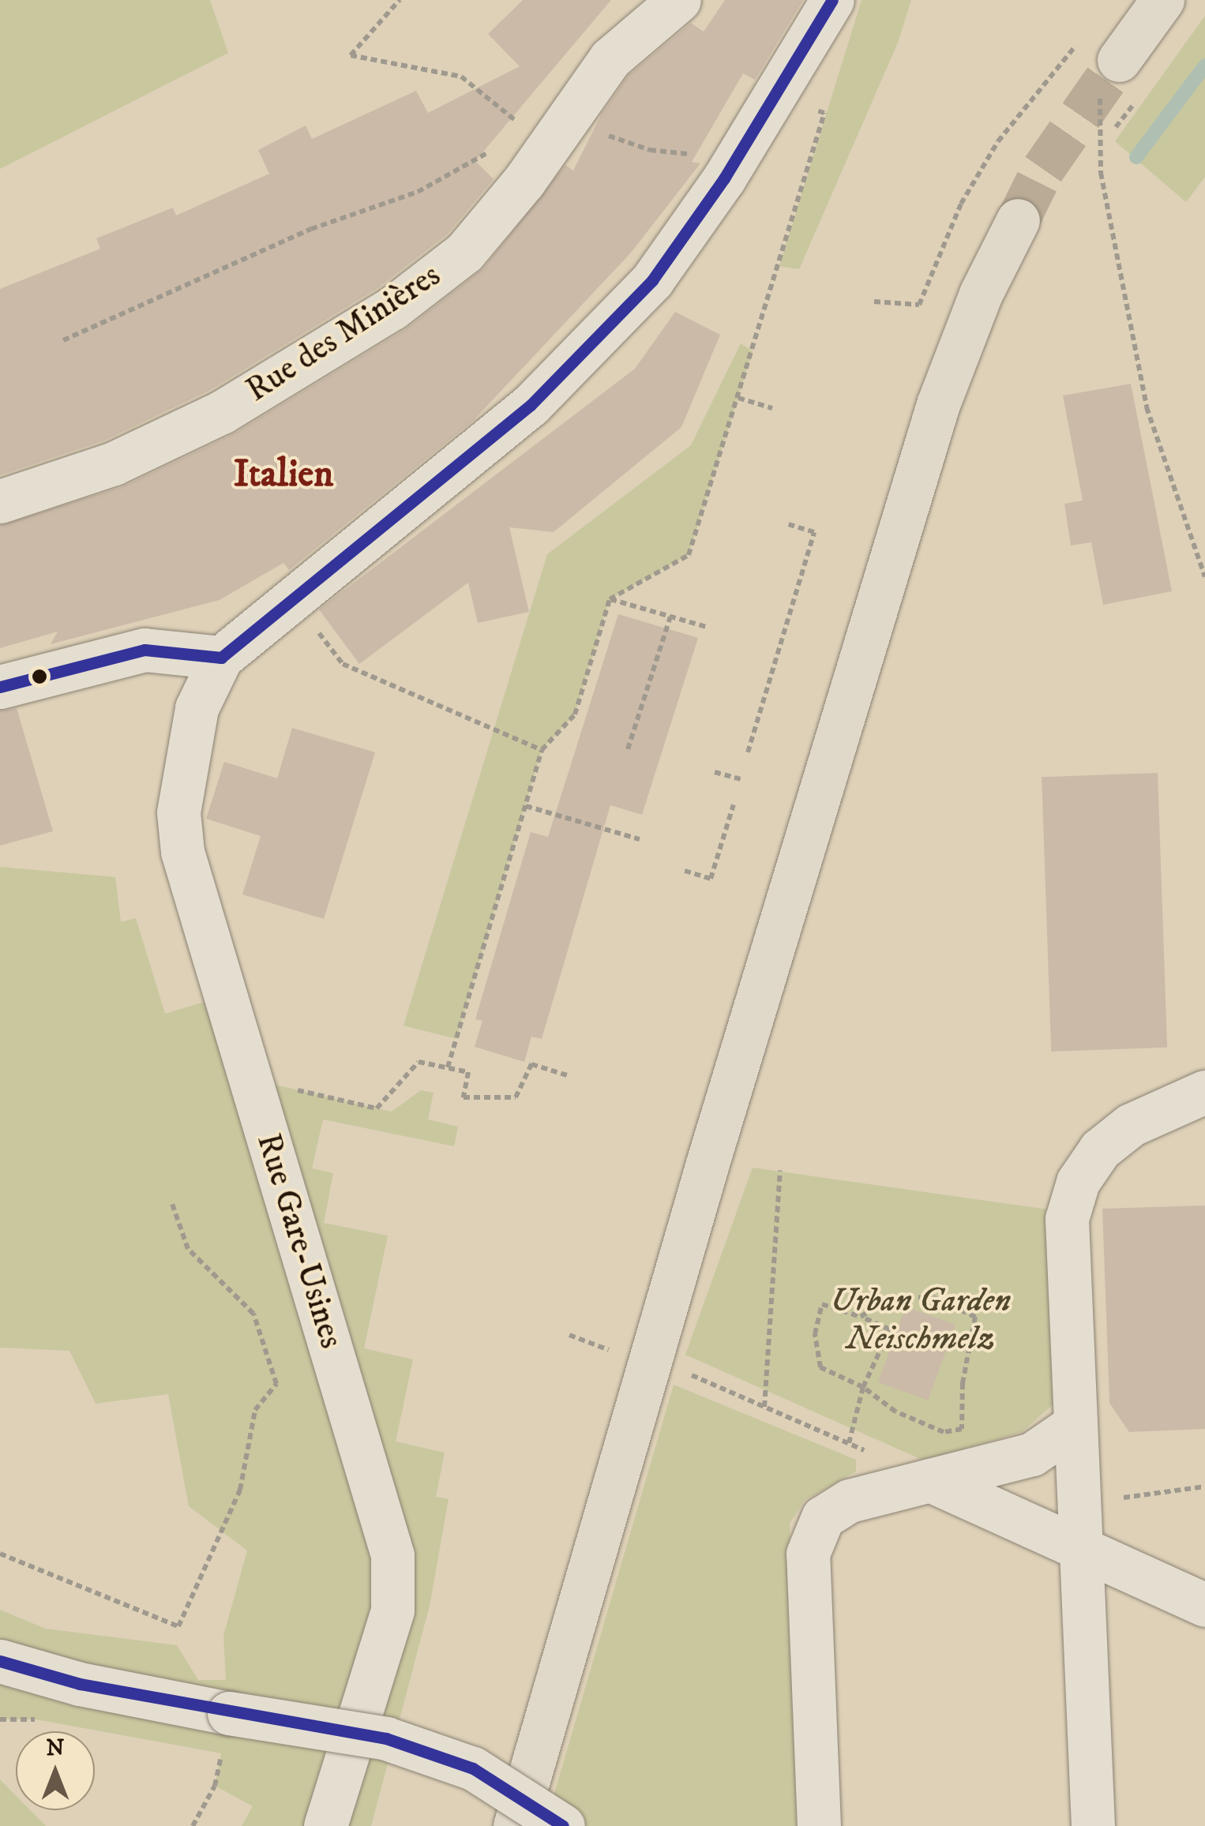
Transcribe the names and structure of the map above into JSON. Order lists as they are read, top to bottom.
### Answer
{
  "streets": {
    "street": ["Rue des Minières", "Rue Gare-Usines"]
  },
  "districts": ["Italien"],
  "parks": ["Urban Garden Neischmelz"],
  "north": "top"
}
